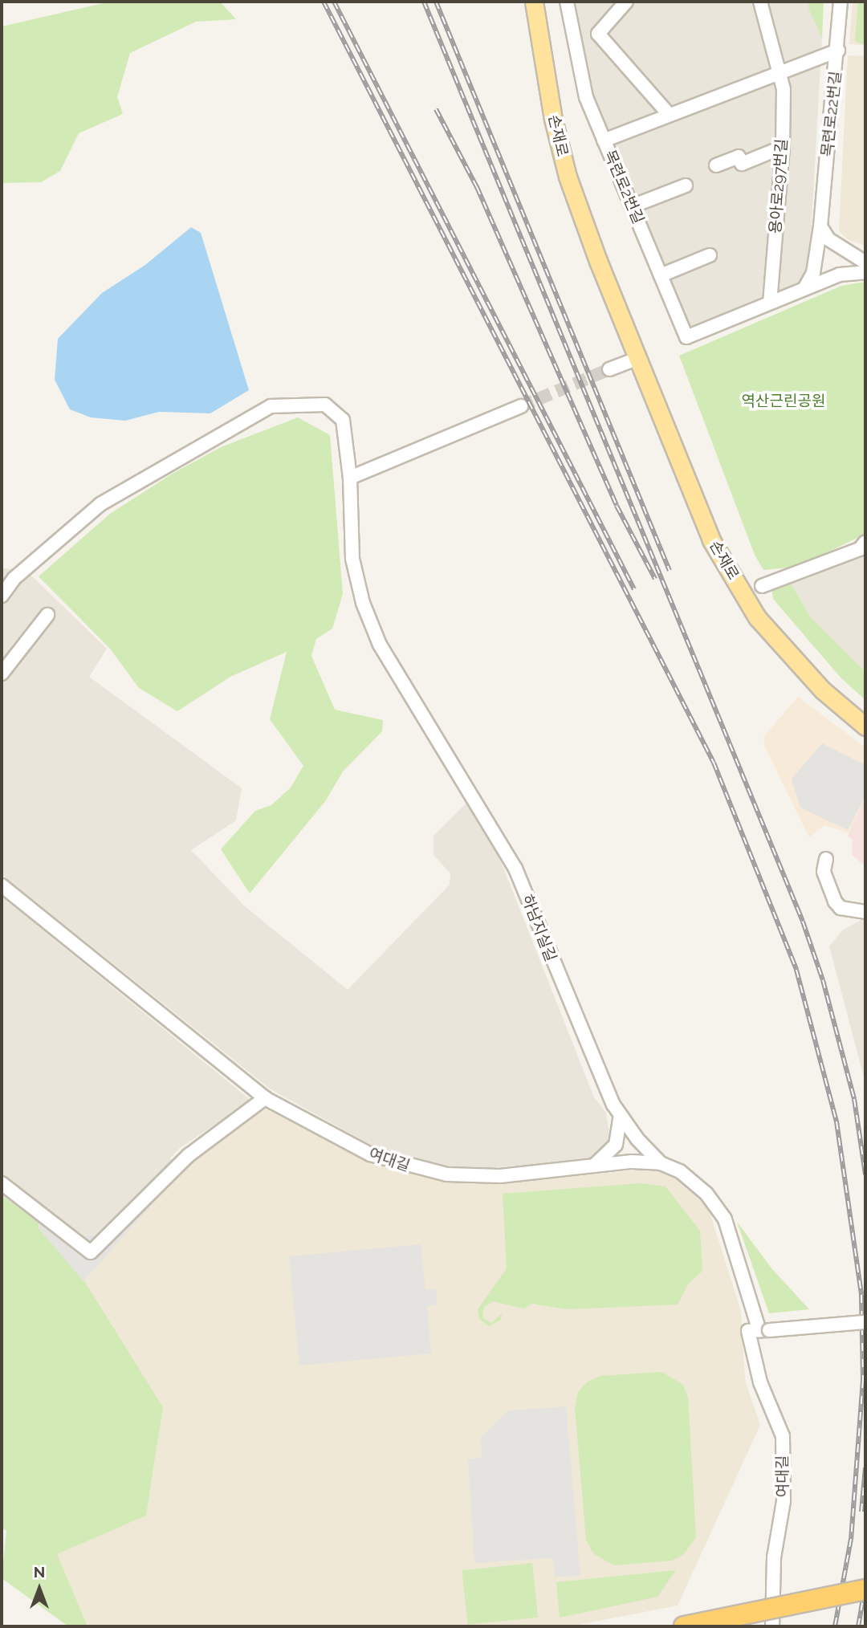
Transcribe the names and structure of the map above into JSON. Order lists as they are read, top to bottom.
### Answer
{
  "streets": {
    "main road": ["손재로"],
    "street": [
      "목련로22번길",
      "용아로297번길",
      "목련로2번길",
      "하남지실길",
      "여대길"
    ]
  },
  "crossings": [
    ["용아로297번길", "목련로2번길"],
    ["하남지실길", "여대길"]
  ],
  "parks": ["역산근린공원"],
  "north": "top"
}
